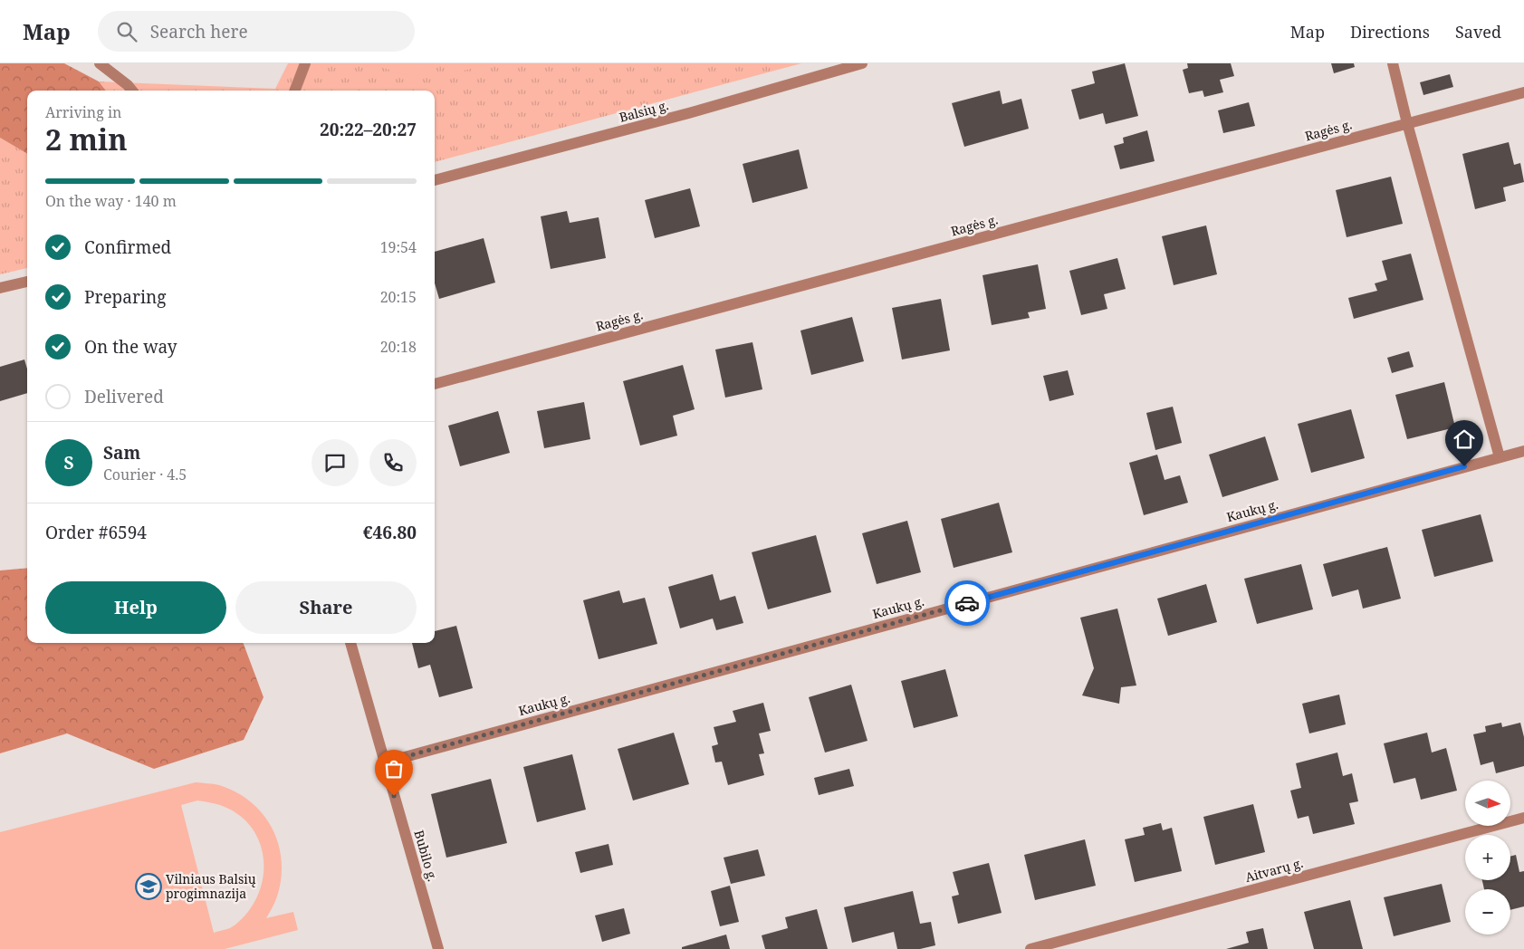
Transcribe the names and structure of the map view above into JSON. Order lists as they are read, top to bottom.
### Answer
{
  "streets": {
    "street": [
      "Balsių g.",
      "Ragės g.",
      "Kaukų g.",
      "Bubilo g.",
      "Aitvarų g."
    ]
  },
  "crossings": [
    ["Kaukų g.", "Bubilo g."]
  ],
  "places": {
    "school or university": ["Vilniaus Balsių progimnazija"]
  },
  "north": "right",
  "page": {
    "header": "Map",
    "search": "Search here",
    "nav": ["Map", "Directions", "Saved"],
    "heading": ["2 min", "Arriving in", "20:22–20:27"],
    "panel": [
      "Sam",
      "Courier · 4.5",
      "Order #6594",
      "€46.80"
    ],
    "bar": "On the way · 140 m",
    "list": [
      ["Confirmed", "19:54"],
      ["Preparing", "20:15"],
      ["On the way", "20:18"],
      "Delivered"
    ],
    "round": "S",
    "buttons": ["Help", "Share"],
    "map_buttons": ["+", "−"]
  }
}
